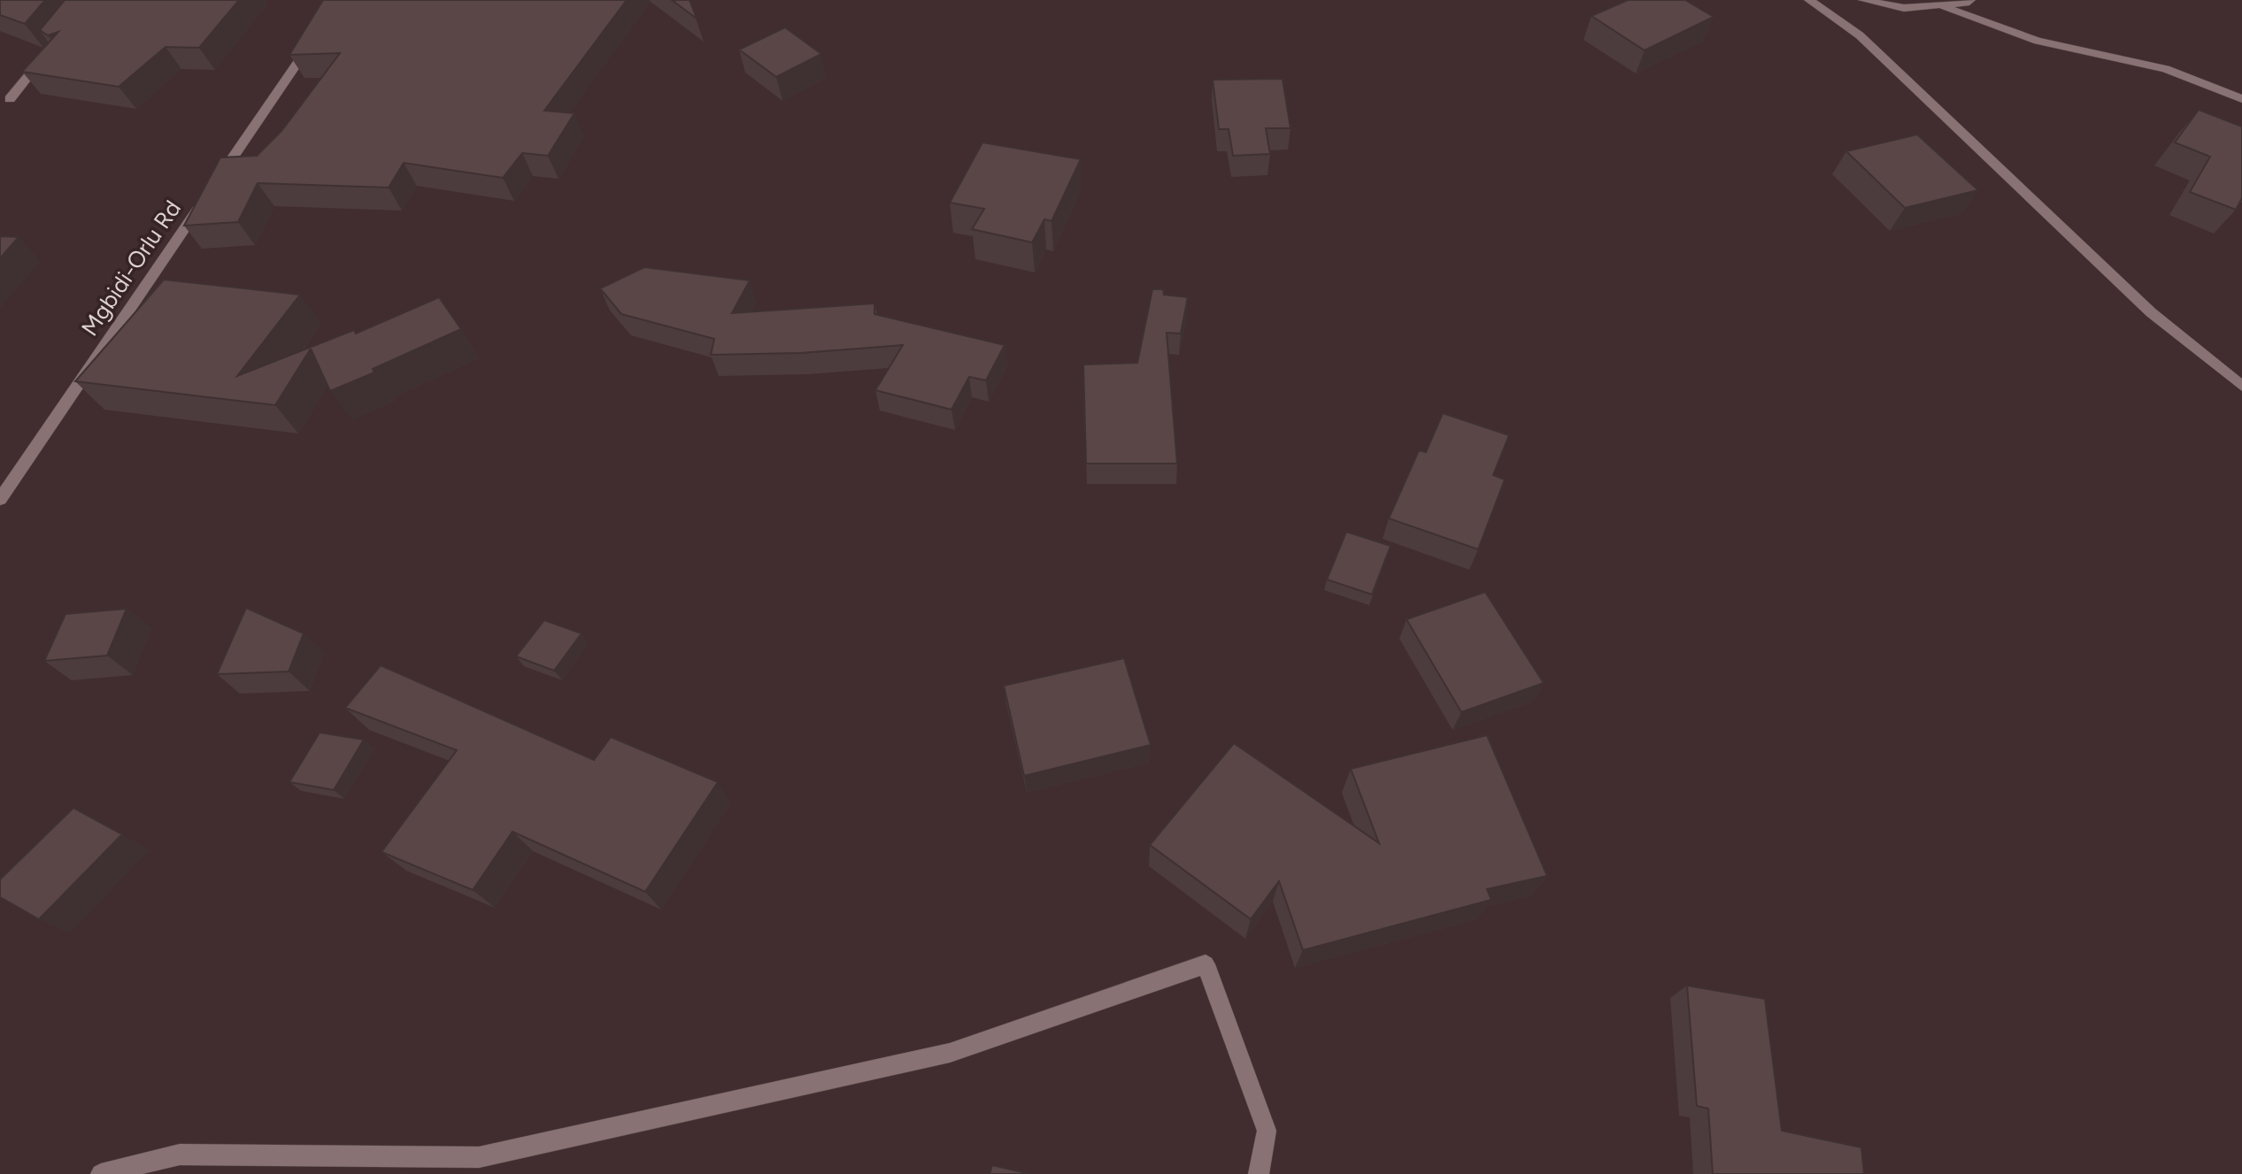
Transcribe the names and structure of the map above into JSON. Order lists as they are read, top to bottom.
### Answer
{
  "streets": {
    "street": ["Mgbidi-Orlu Rd"]
  }
}
